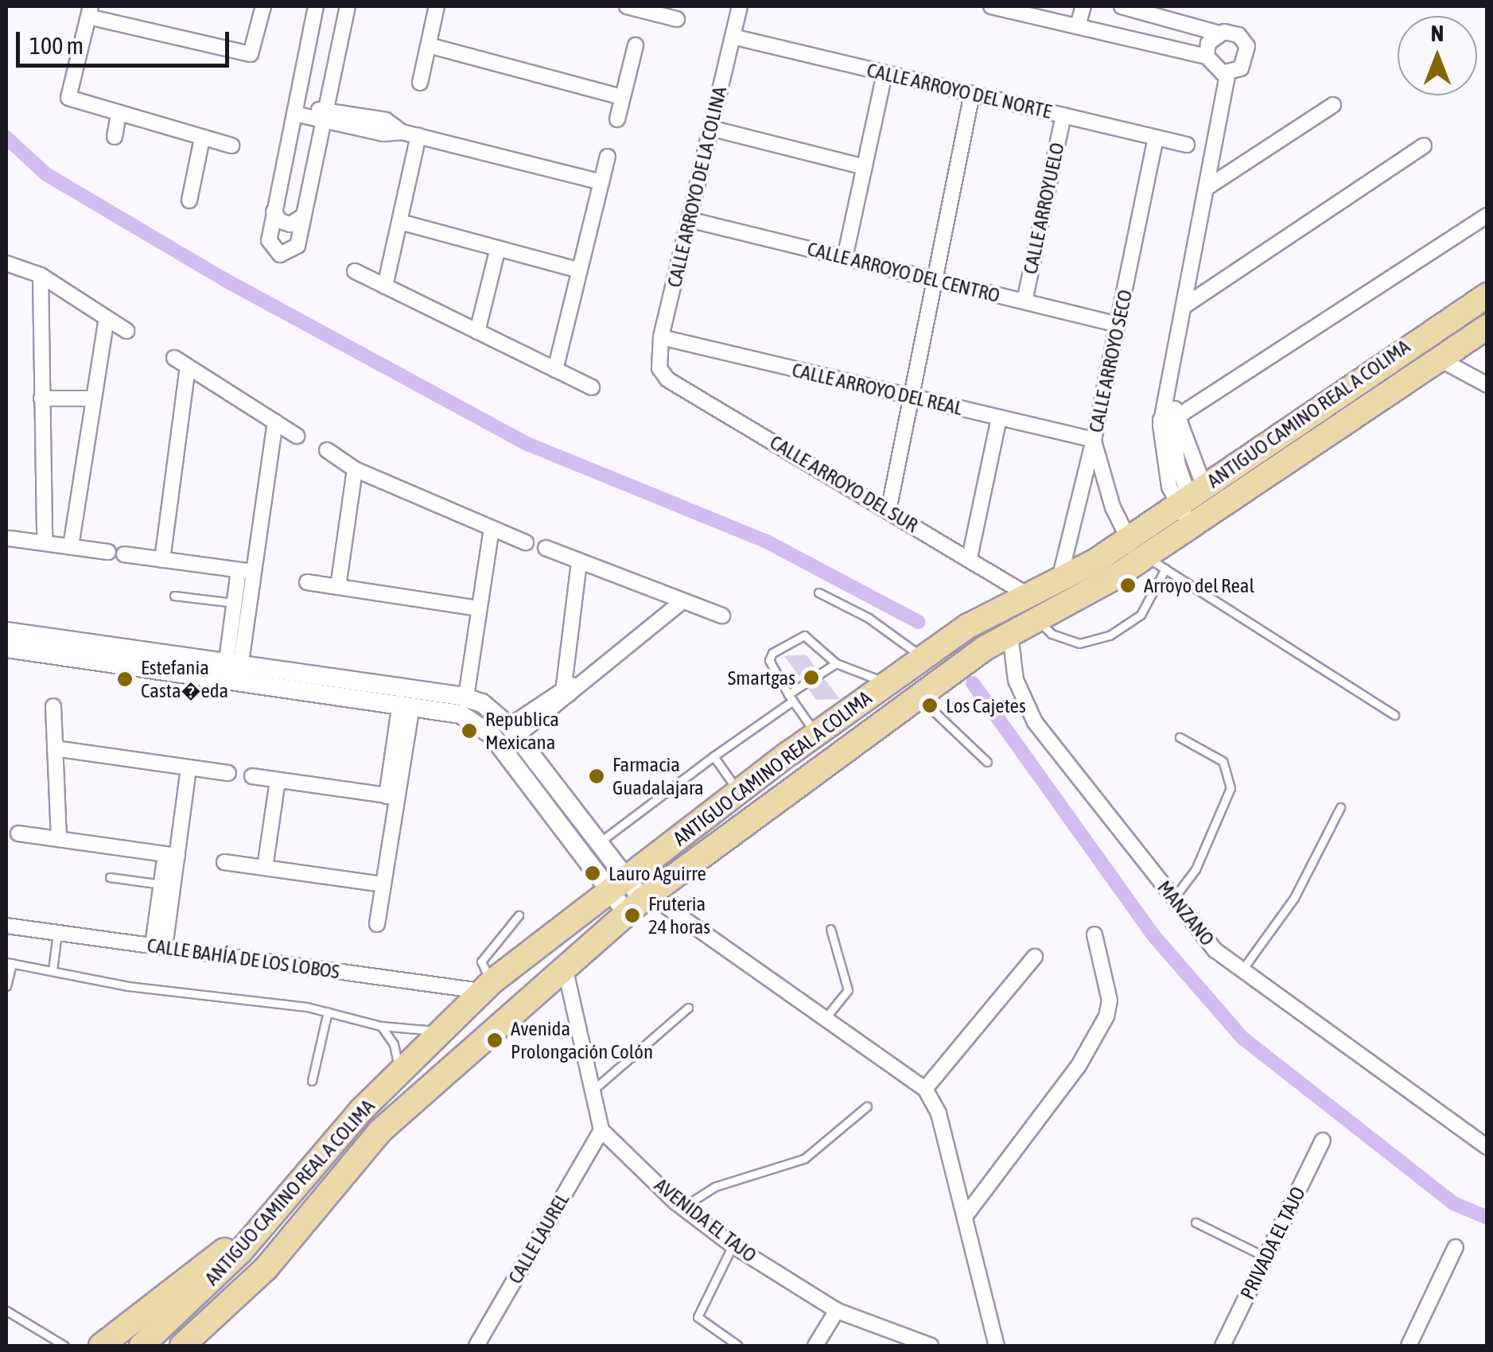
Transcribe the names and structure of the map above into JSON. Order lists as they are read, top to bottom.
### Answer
{
  "streets": {
    "main road": ["ANTIGUO CAMINO REAL A COLIMA"],
    "street": [
      "CALLE ARROYO DEL NORTE",
      "CALLE ARROYO DE LA COLINA",
      "CALLE ARROYUELO",
      "CALLE ARROYO DEL CENTRO",
      "CALLE ARROYO SECO",
      "CALLE ARROYO DEL REAL",
      "CALLE ARROYO DEL SUR",
      "MANZANO",
      "CALLE BAHÍA DE LOS LOBOS",
      "AVENIDA EL TAJO",
      "CALLE LAUREL",
      "PRIVADA EL TAJO"
    ]
  },
  "crossings": [
    ["CALLE ARROYO DEL NORTE", "CALLE ARROYO DE LA COLINA"],
    ["CALLE ARROYO DEL NORTE", "CALLE ARROYUELO"],
    ["CALLE ARROYO DEL NORTE", "CALLE ARROYO SECO"],
    ["CALLE ARROYO DE LA COLINA", "CALLE ARROYO DEL CENTRO"],
    ["CALLE ARROYO DE LA COLINA", "CALLE ARROYO DEL REAL"],
    ["CALLE ARROYO DE LA COLINA", "CALLE ARROYO DEL SUR"],
    ["CALLE ARROYUELO", "CALLE ARROYO DEL CENTRO"],
    ["CALLE ARROYO DEL CENTRO", "CALLE ARROYO SECO"],
    ["CALLE ARROYO SECO", "CALLE ARROYO DEL REAL"],
    ["CALLE ARROYO SECO", "ANTIGUO CAMINO REAL A COLIMA"],
    ["ANTIGUO CAMINO REAL A COLIMA", "CALLE ARROYO DEL SUR"],
    ["ANTIGUO CAMINO REAL A COLIMA", "MANZANO"],
    ["ANTIGUO CAMINO REAL A COLIMA", "CALLE BAHÍA DE LOS LOBOS"],
    ["AVENIDA EL TAJO", "CALLE LAUREL"]
  ],
  "places": [
    "Arroyo del Real",
    "Smartgas",
    "Estefania Casta�eda",
    "Los Cajetes",
    "Republica Mexicana",
    "Farmacia Guadalajara",
    "Lauro Aguirre",
    "Fruteria 24 horas",
    "Avenida Prolongación Colón"
  ],
  "scale_bar": "100 m",
  "north": "top"
}
